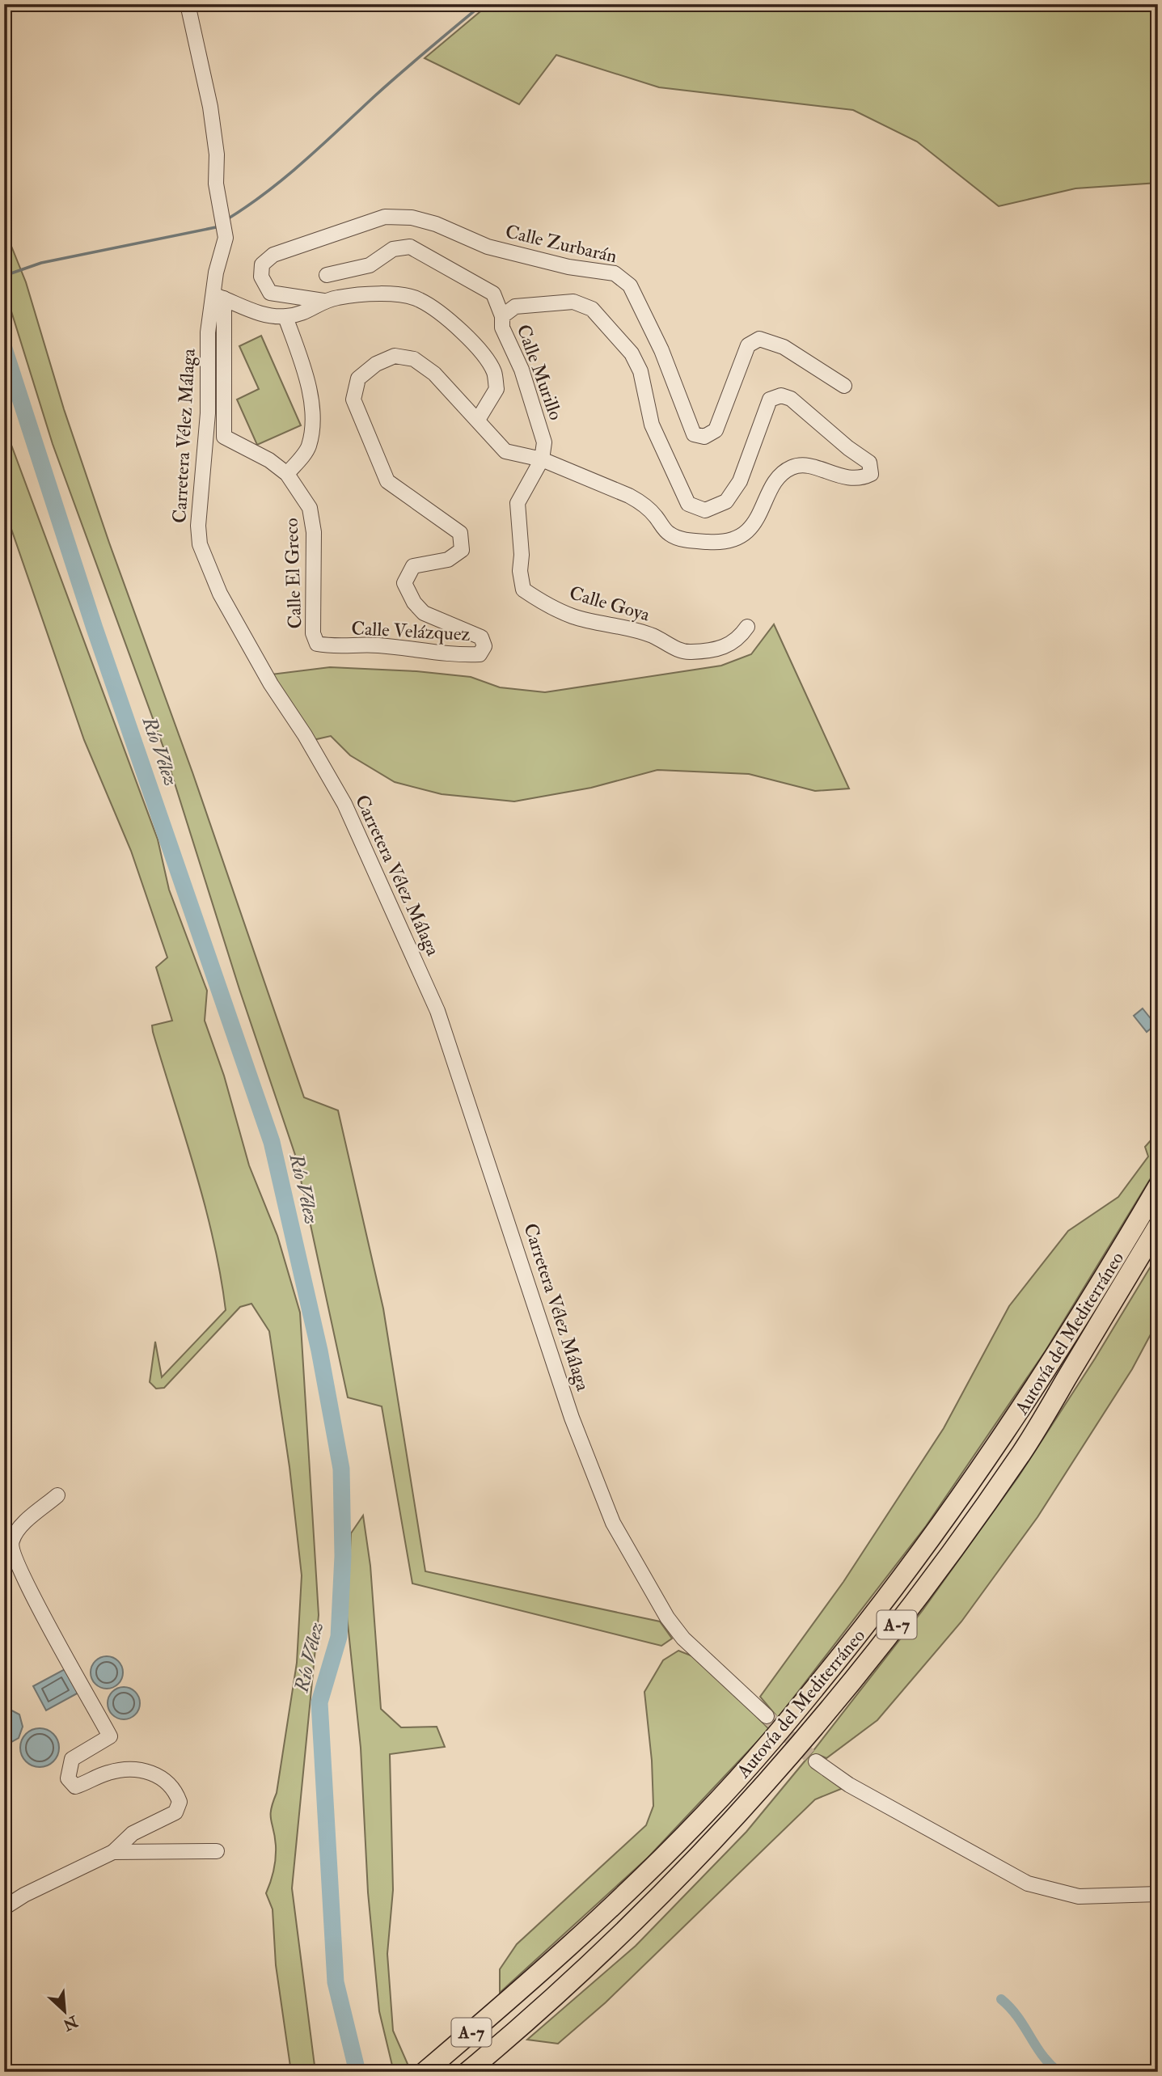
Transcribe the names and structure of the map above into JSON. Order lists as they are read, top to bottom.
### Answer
{
  "streets": {
    "highway": ["Autovía del Mediterráneo", "A-7"],
    "street": [
      "Calle Zurbarán",
      "Calle Murillo",
      "Carretera Vélez Málaga",
      "Calle El Greco",
      "Calle Goya",
      "Calle Velázquez"
    ]
  },
  "crossings": [
    ["Calle Zurbarán", "Carretera Vélez Málaga"],
    ["Calle Zurbarán", "Calle El Greco"],
    ["Calle Zurbarán", "Calle Velázquez"],
    ["Calle Murillo", "Calle Goya"],
    ["Calle Murillo", "Calle Velázquez"],
    ["Carretera Vélez Málaga", "Calle El Greco"],
    ["Calle El Greco", "Calle Velázquez"],
    ["Calle Goya", "Calle Velázquez"]
  ],
  "water": ["Río Vélez"],
  "north": "bottom right"
}
